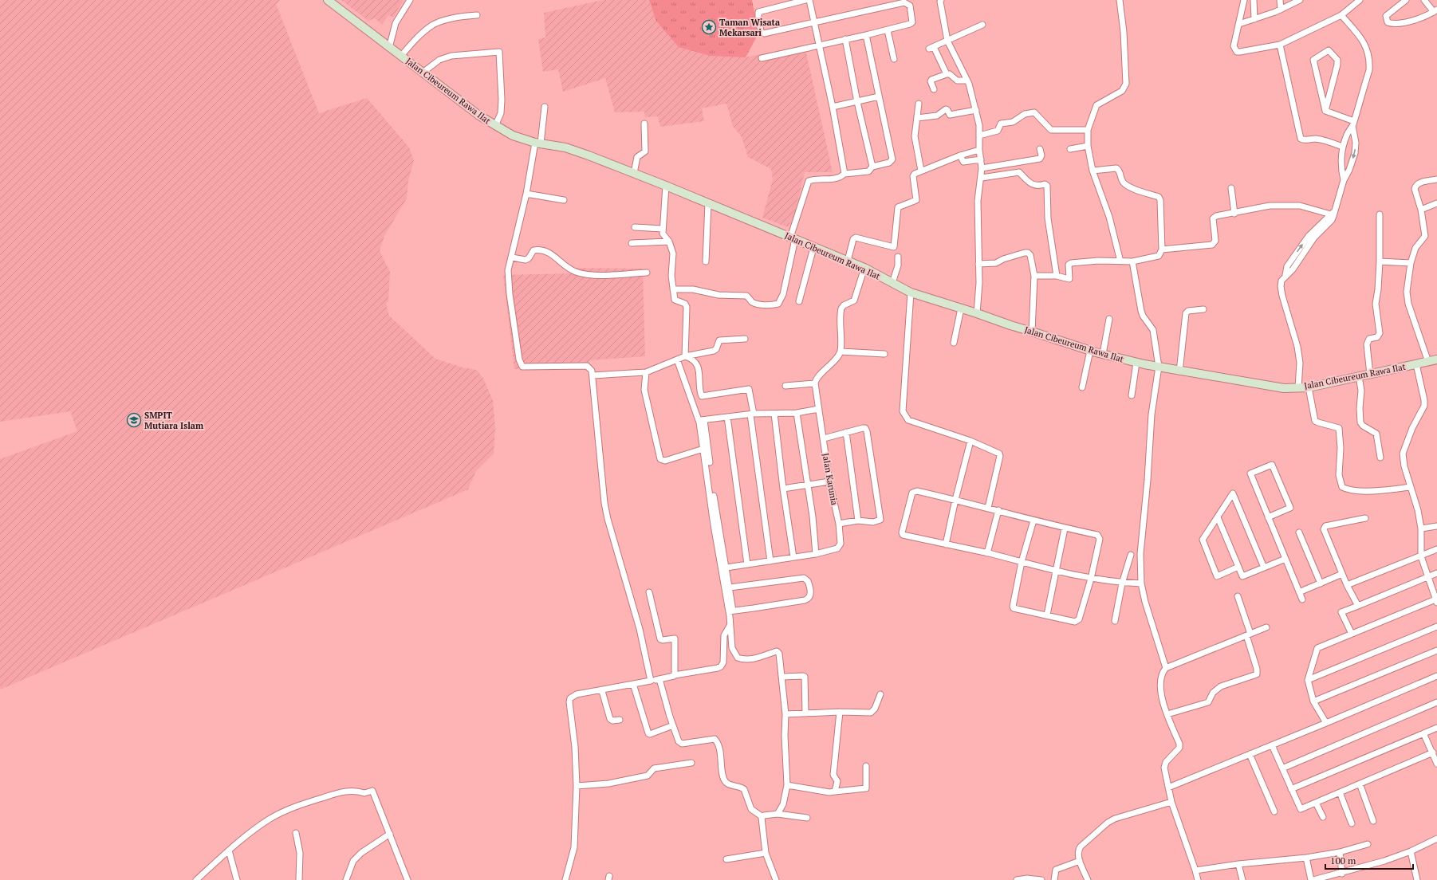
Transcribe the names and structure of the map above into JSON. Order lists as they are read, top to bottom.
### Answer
{
  "streets": {
    "street": ["Jalan Cibeureum Rawa Ilat", "Jalan Karunia"]
  },
  "places": {
    "place": ["Taman Wisata Mekarsari"],
    "school or university": ["SMPIT Mutiara Islam"]
  },
  "scale_bar": "100 m"
}
